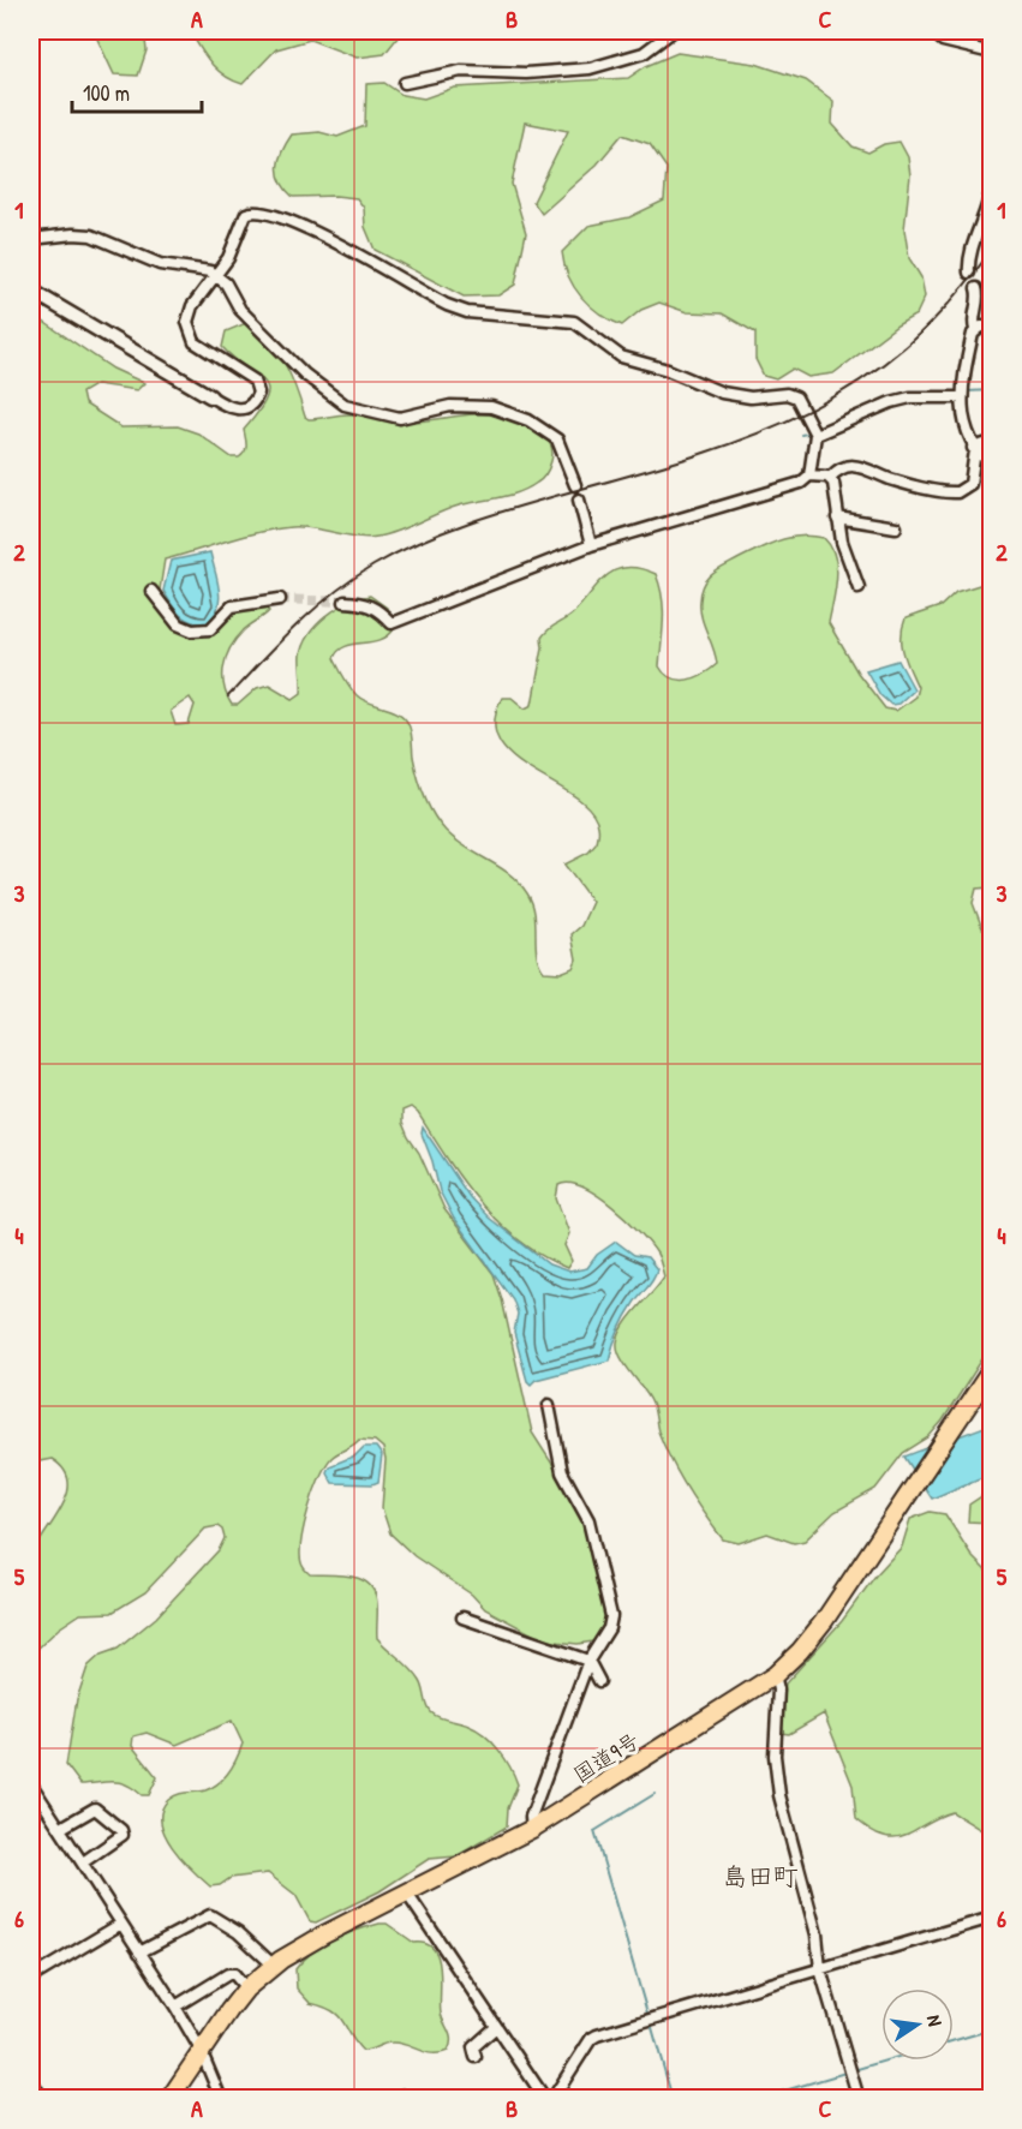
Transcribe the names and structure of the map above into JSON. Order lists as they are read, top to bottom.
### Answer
{
  "streets": {
    "highway": ["国道9号"]
  },
  "districts": ["島田町"],
  "scale_bar": "100 m",
  "north": "right",
  "grid": {
    "columns": ["A", "B", "C"],
    "rows": [
      "1",
      "2",
      "3",
      "4",
      "5",
      "6"
    ]
  }
}
